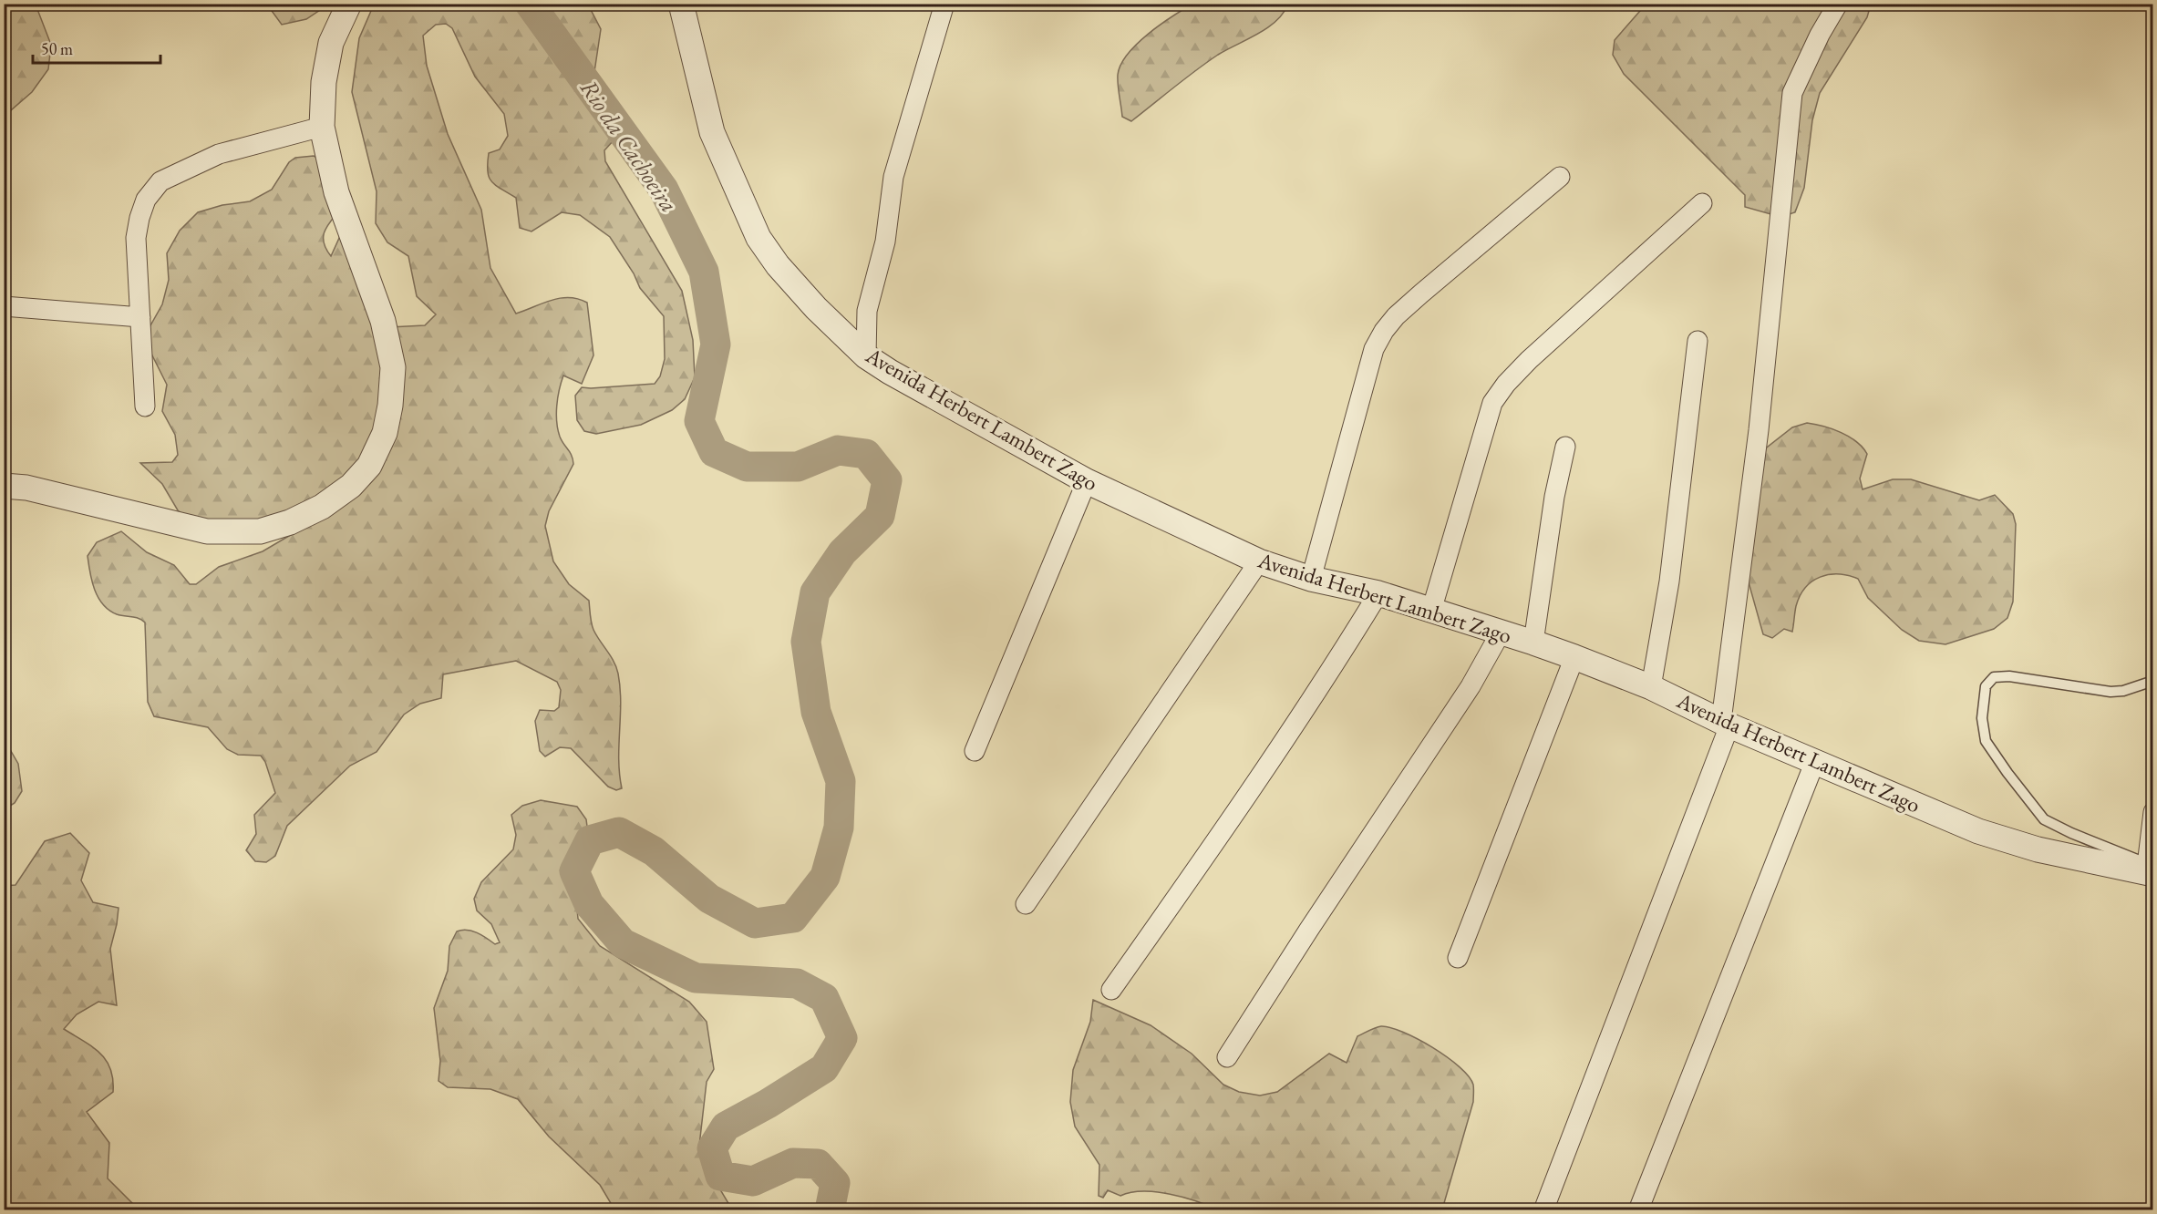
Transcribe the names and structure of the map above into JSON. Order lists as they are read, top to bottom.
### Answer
{
  "streets": {
    "street": ["Avenida Herbert Lambert Zago"]
  },
  "water": ["Rio da Cachoeira"],
  "scale_bar": "50 m"
}
